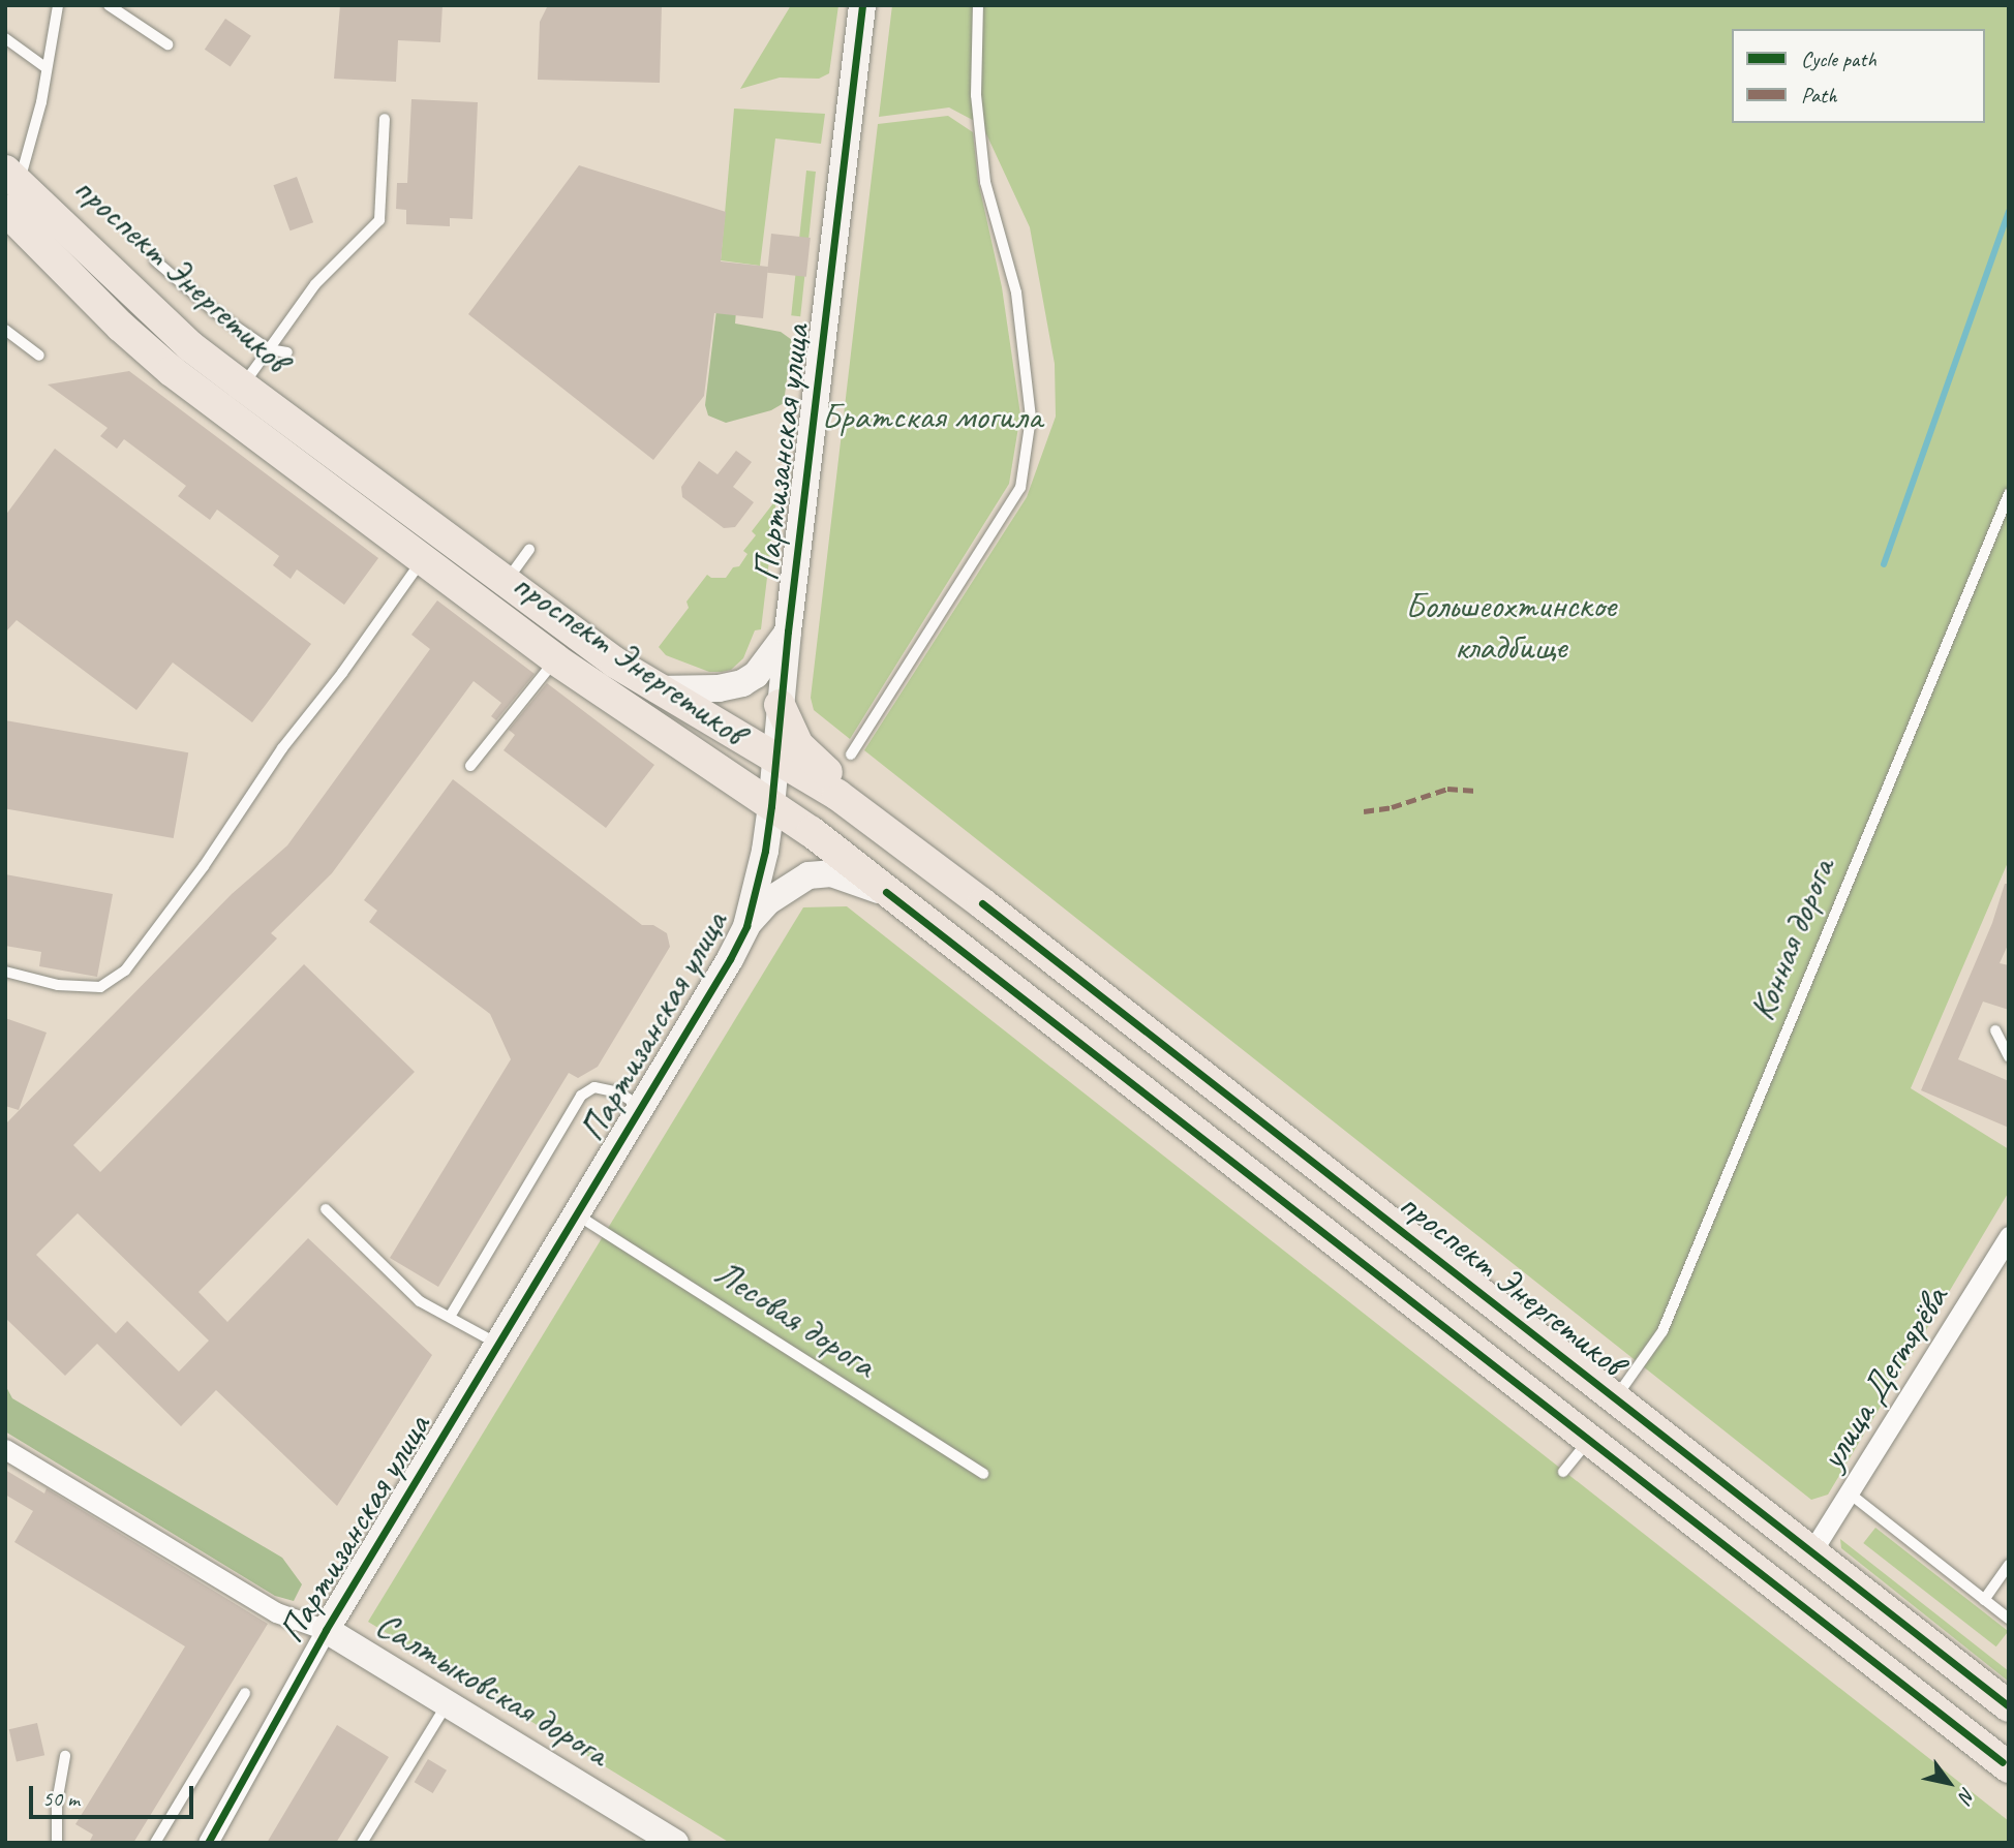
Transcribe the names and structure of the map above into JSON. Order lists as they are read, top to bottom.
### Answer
{
  "streets": {
    "main road": ["проспект Энергетиков"],
    "street": ["Партизанская улица", "улица Дегтярёва", "Салтыковская дорога"],
    "lane": ["Конная дорога", "Лесовая дорога"]
  },
  "crossings": [
    ["проспект Энергетиков", "Партизанская улица"],
    ["проспект Энергетиков", "Конная дорога"],
    ["проспект Энергетиков", "улица Дегтярёва"],
    ["Партизанская улица", "Лесовая дорога"],
    ["Партизанская улица", "Салтыковская дорога"]
  ],
  "parks": ["Братская могила", "Большеохтинское кладбище"],
  "legend": ["Cycle path", "Path"],
  "scale_bar": "50 m",
  "north": "bottom right"
}
